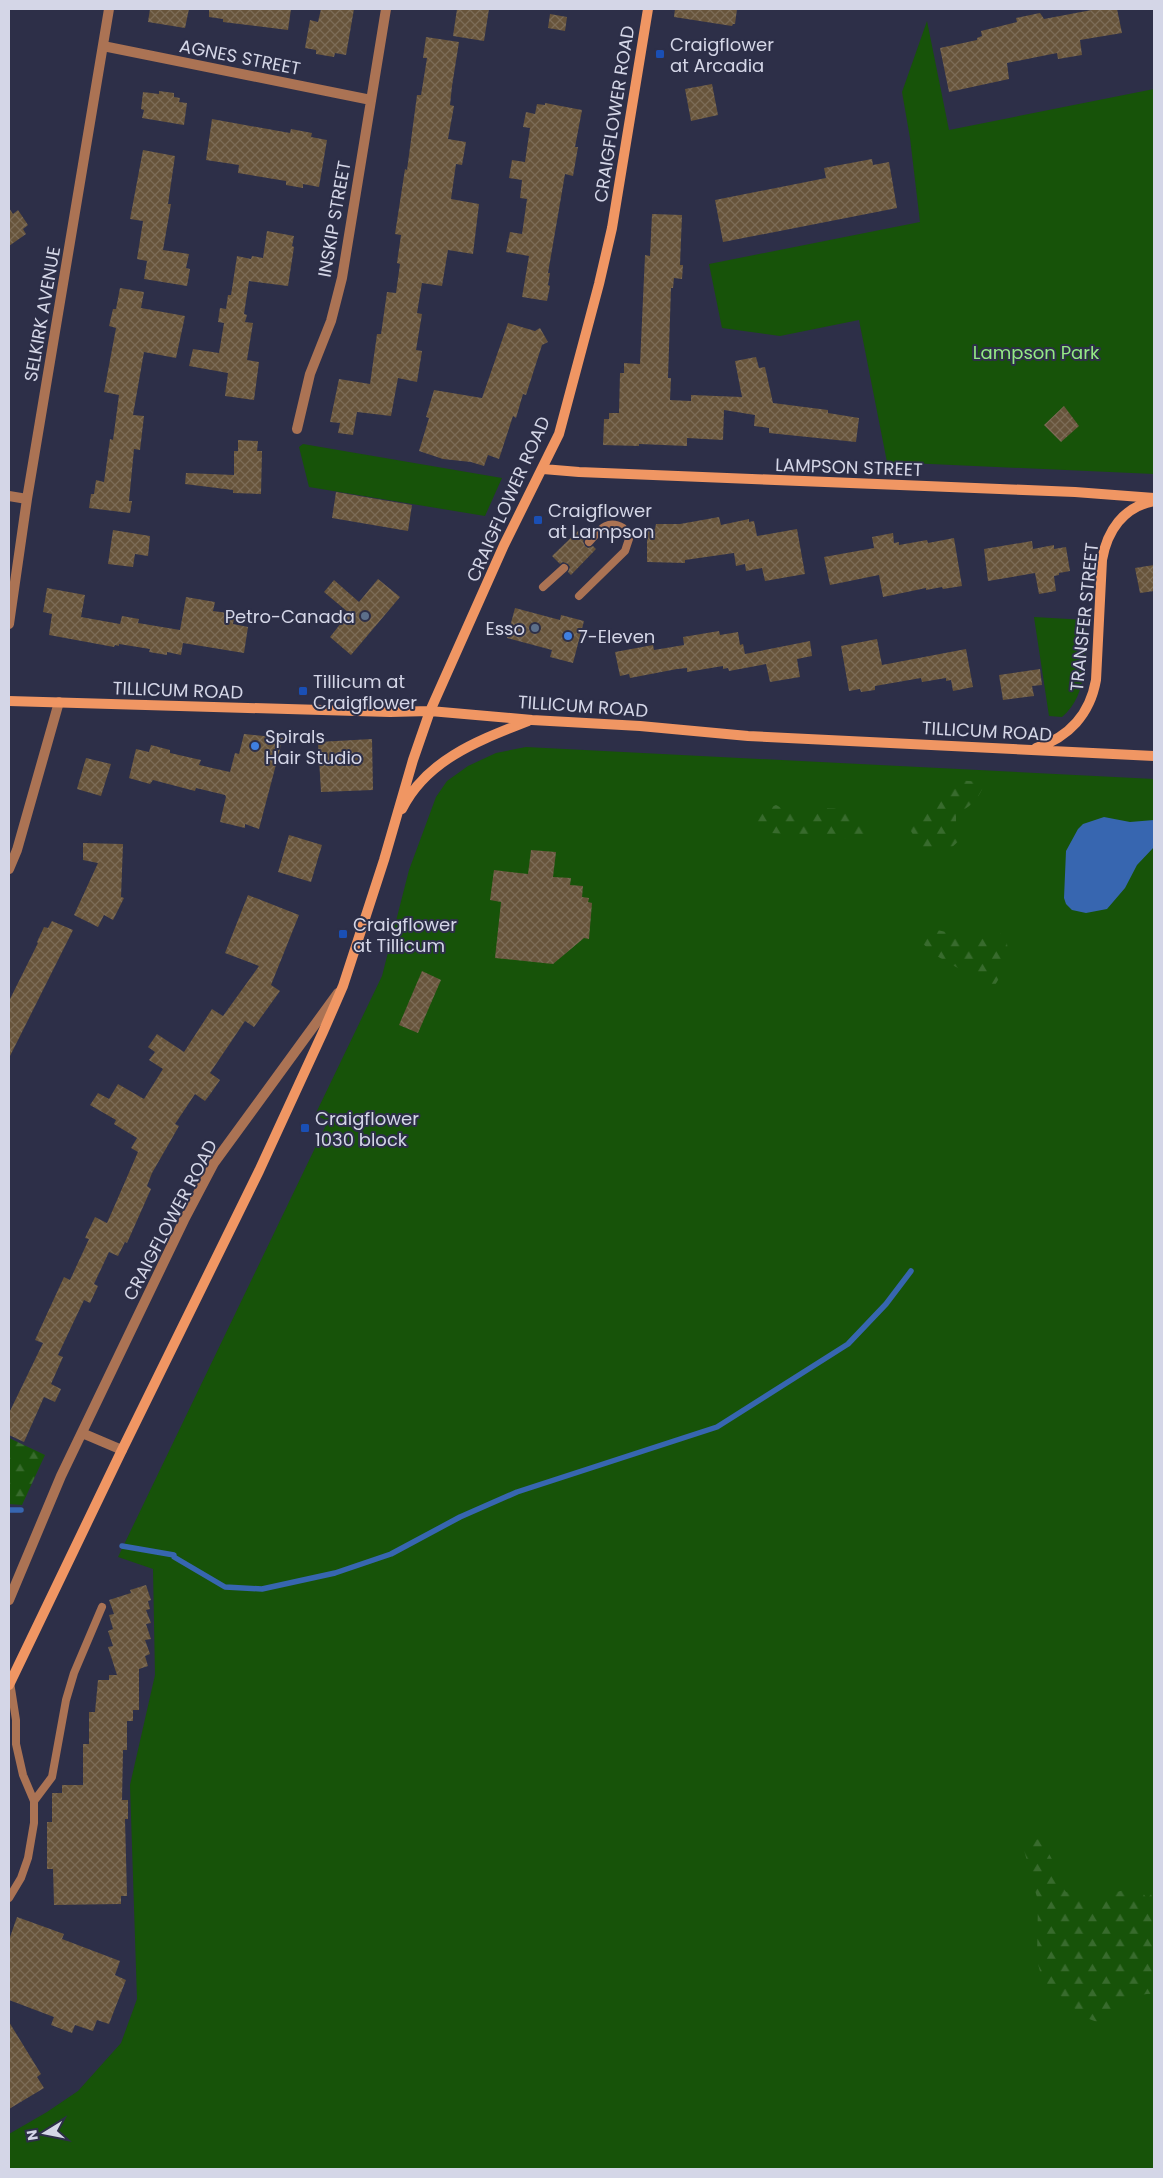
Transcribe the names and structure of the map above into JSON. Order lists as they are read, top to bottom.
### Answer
{
  "streets": {
    "main road": [
      "CRAIGFLOWER ROAD",
      "LAMPSON STREET",
      "TRANSFER STREET",
      "TILLICUM ROAD"
    ],
    "street": ["AGNES STREET", "INSKIP STREET", "SELKIRK AVENUE"]
  },
  "crossings": [
    ["AGNES STREET", "INSKIP STREET"],
    ["AGNES STREET", "SELKIRK AVENUE"],
    ["CRAIGFLOWER ROAD", "LAMPSON STREET"],
    ["CRAIGFLOWER ROAD", "TILLICUM ROAD"],
    ["LAMPSON STREET", "TRANSFER STREET"],
    ["TRANSFER STREET", "TILLICUM ROAD"]
  ],
  "parks": ["Lampson Park"],
  "places": {
    "transit": [
      "Craigflower at Arcadia",
      "Craigflower at Lampson",
      "Tillicum at Craigflower",
      "Craigflower at Tillicum",
      "Craigflower 1030 block"
    ],
    "other": [
      "Petro-Canada",
      "Esso",
      "7-Eleven",
      "Spirals Hair Studio"
    ]
  },
  "north": "left"
}
